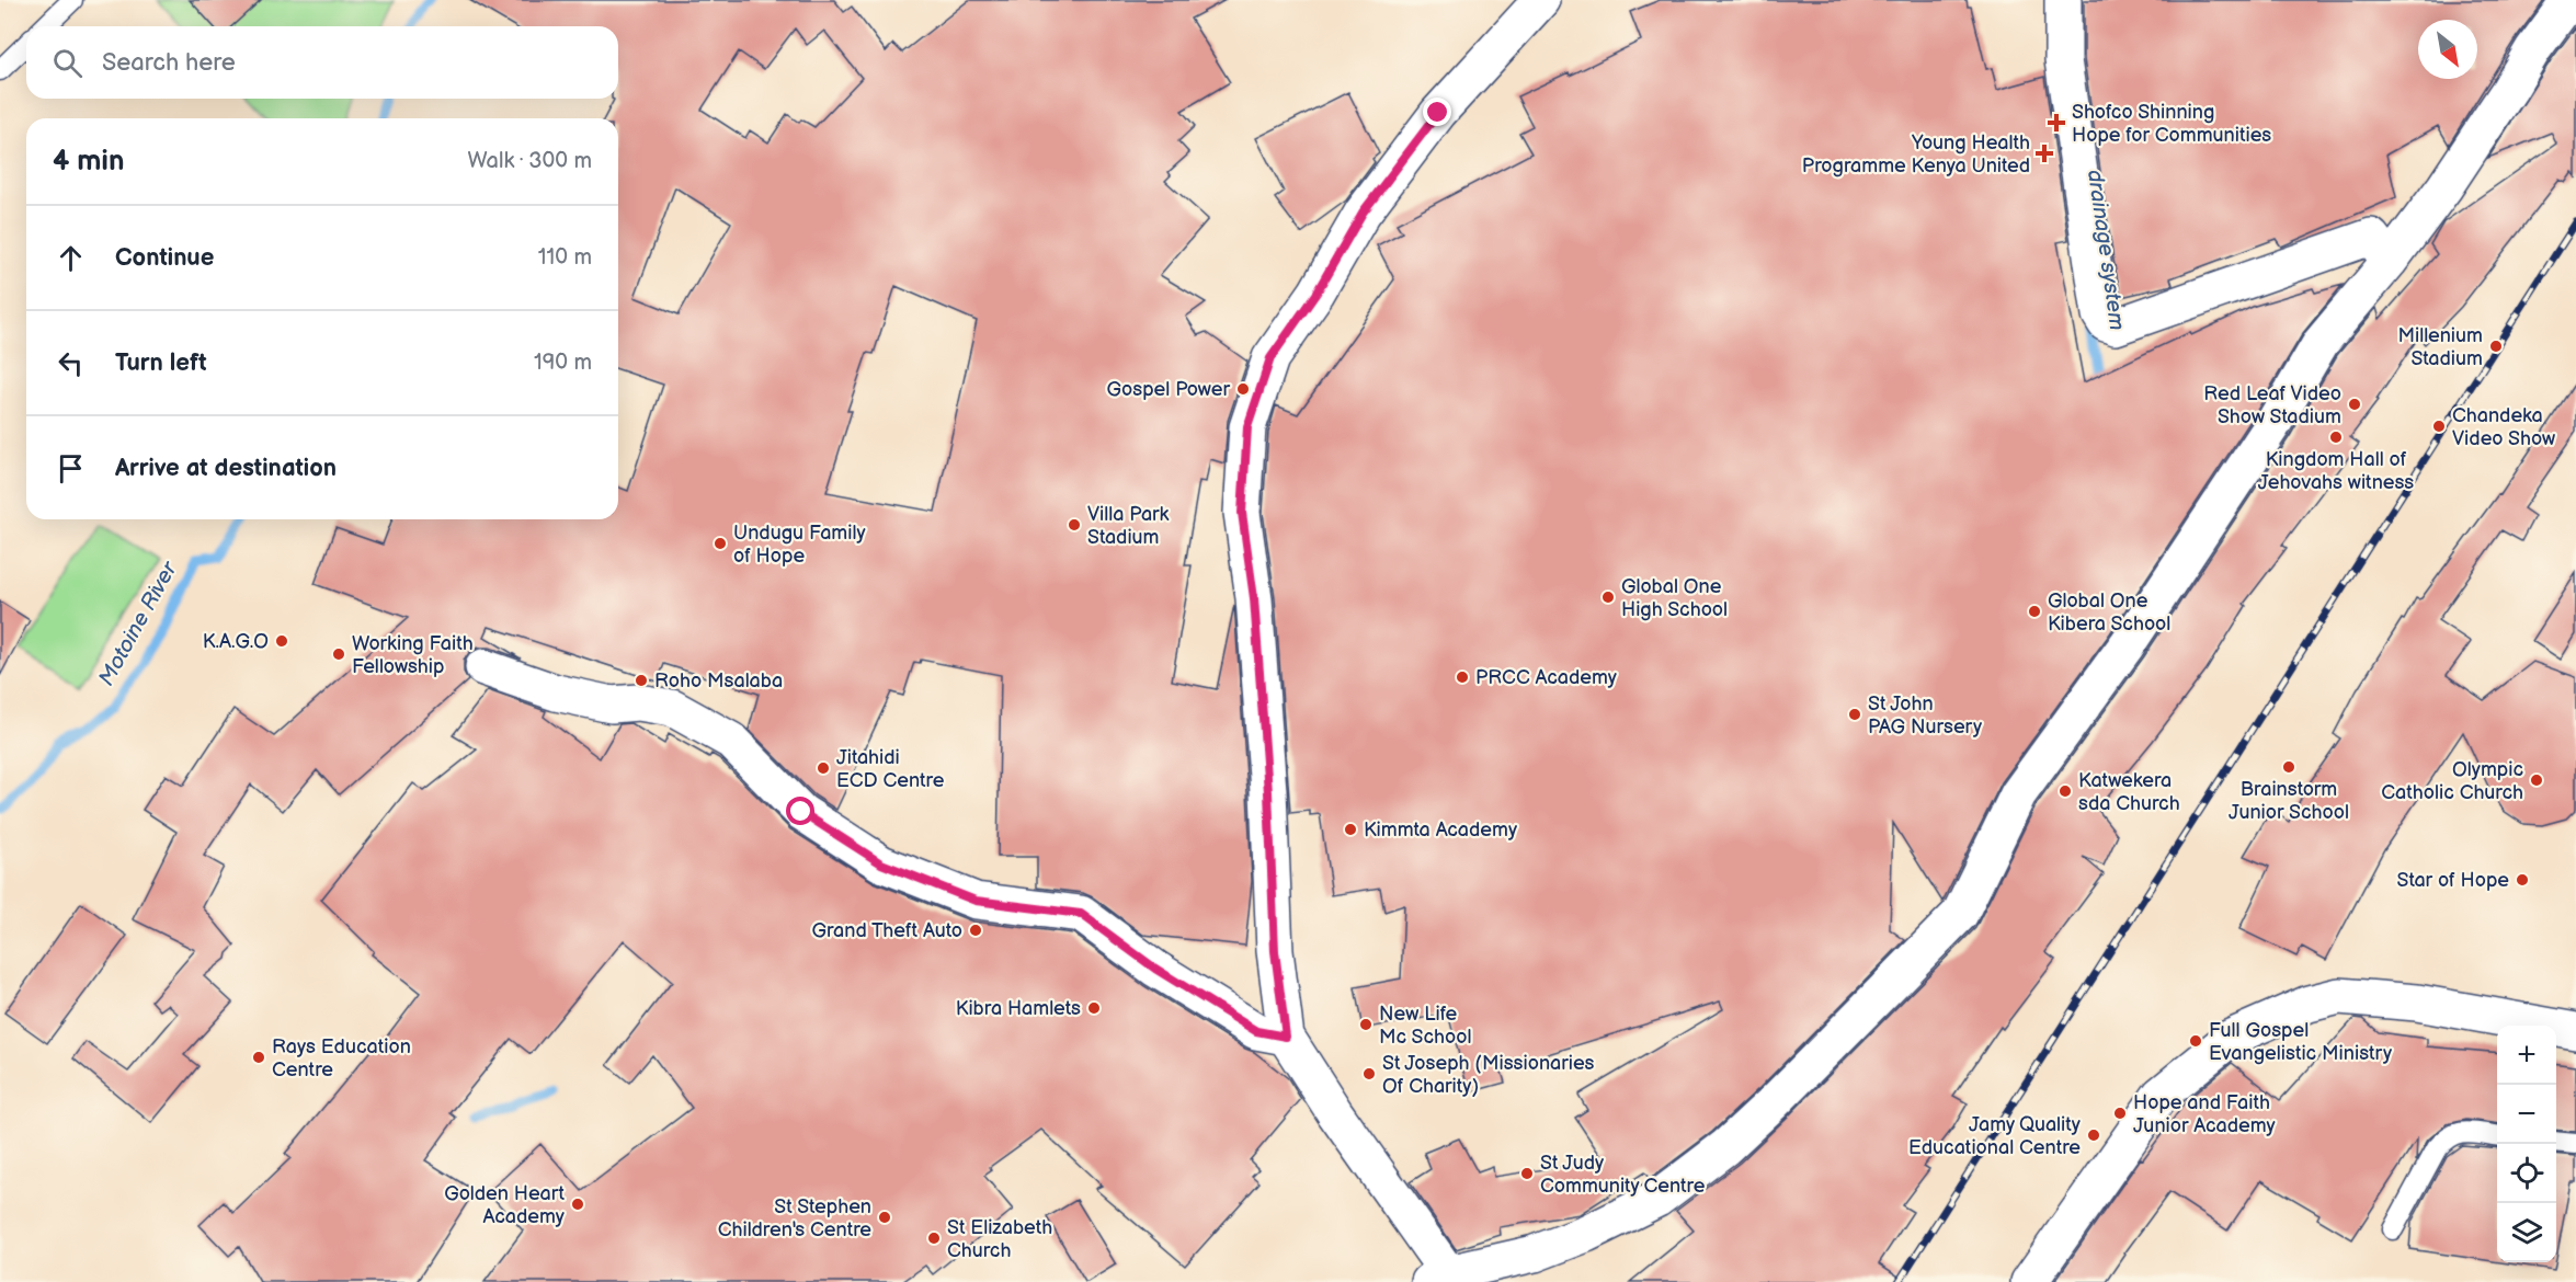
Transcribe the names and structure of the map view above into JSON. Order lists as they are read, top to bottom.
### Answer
{
  "water": ["drainage system", "Motoine River"],
  "places": {
    "health": ["Shofco Shinning Hope for Communities", "Young Health Programme Kenya United"],
    "other": [
      "Millenium Stadium",
      "Gospel Power",
      "Red Leaf Video Show Stadium",
      "Chandeka Video Show",
      "Kingdom Hall of Jehovahs witness",
      "Villa Park Stadium",
      "Undugu Family of Hope",
      "Global One High School",
      "Global One Kibera School",
      "K.A.G.O",
      "Working Faith Fellowship",
      "PRCC Academy",
      "Roho Msalaba",
      "St John PAG Nursery",
      "Brainstorm Junior School",
      "Jitahidi ECD Centre",
      "Olympic Catholic Church",
      "Katwekera sda Church",
      "Kimmta Academy",
      "Star of Hope",
      "Grand Theft Auto",
      "Kibra Hamlets",
      "New Life Mc School",
      "Full Gospel Evangelistic Ministry",
      "Rays Education Centre",
      "St Joseph (Missionaries Of Charity)",
      "Hope and Faith Junior Academy",
      "Jamy Quality Educational Centre",
      "St Judy Community Centre",
      "Golden Heart Academy",
      "St Stephen Children's Centre",
      "St Elizabeth Church"
    ]
  },
  "north": "bottom right",
  "page": {
    "search": "Search here",
    "heading": ["4 min", "Walk · 300 m"],
    "list": [
      ["Continue", "110 m"],
      ["Turn left", "190 m"],
      "Arrive at destination"
    ],
    "map_buttons": ["+", "−"]
  }
}
